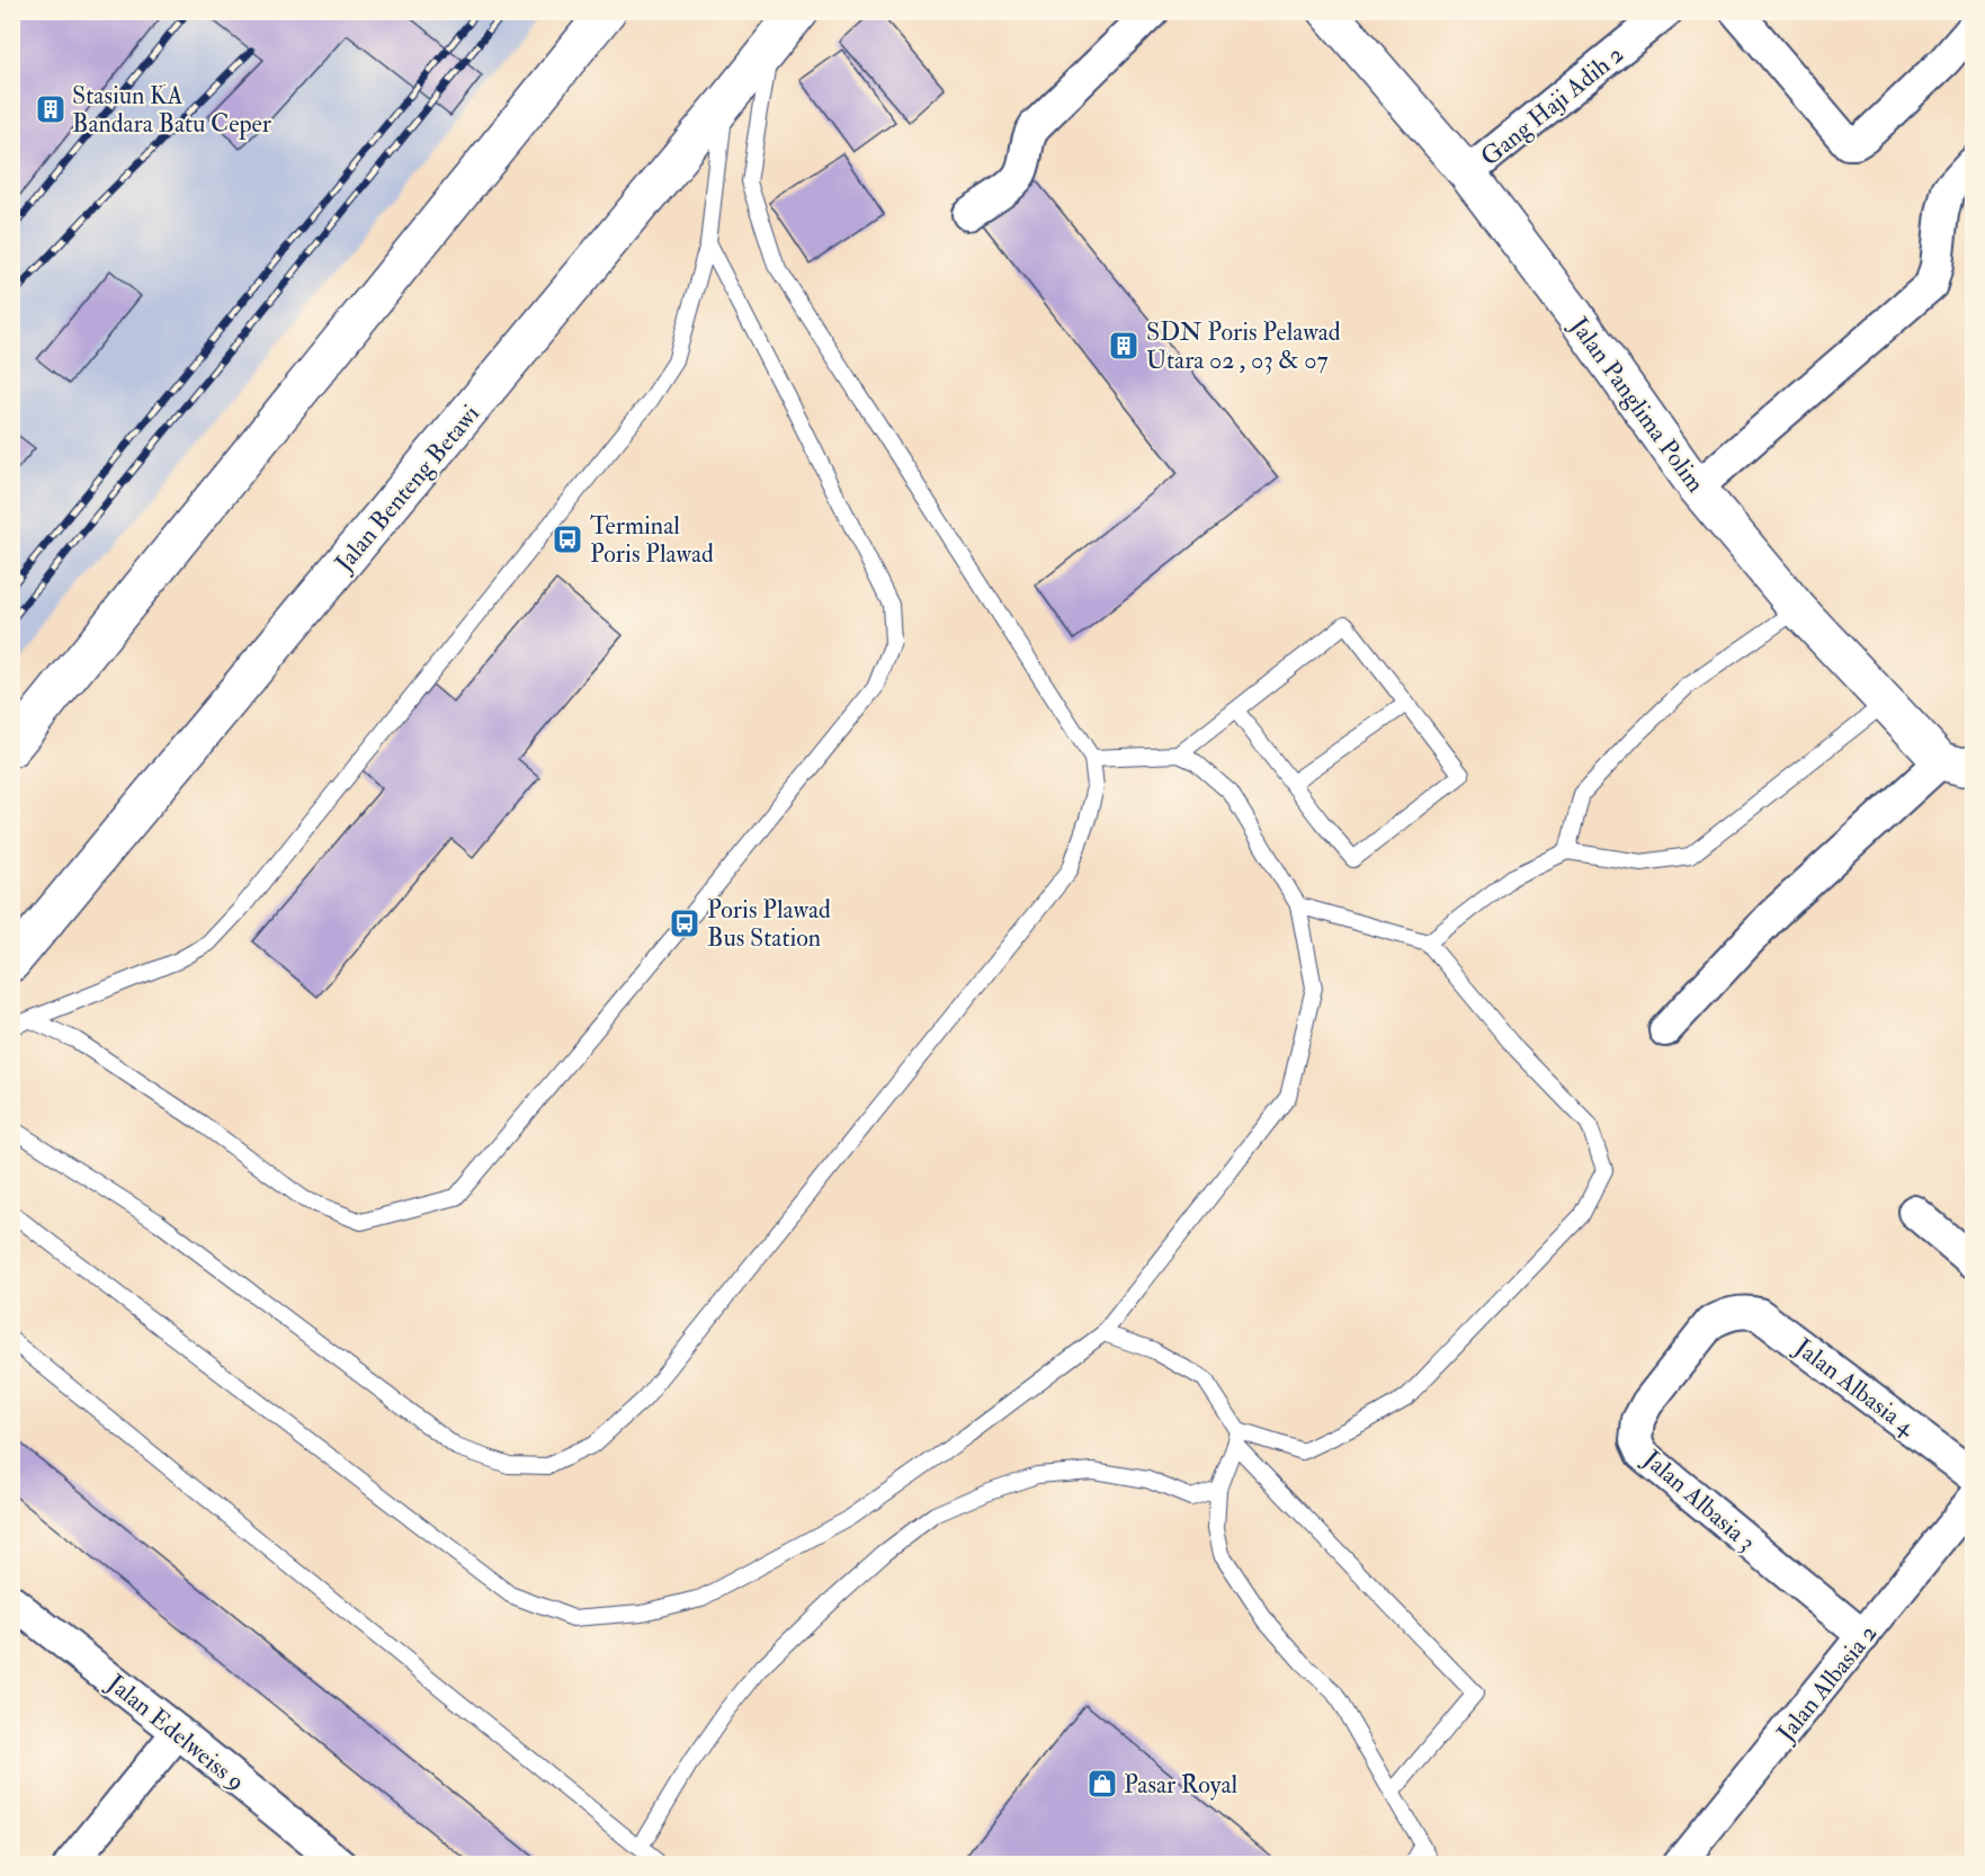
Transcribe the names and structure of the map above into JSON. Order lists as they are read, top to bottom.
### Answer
{
  "streets": {
    "main road": ["Jalan Panglima Polim", "Jalan Benteng Betawi"],
    "street": [
      "Gang Haji Adih 2",
      "Jalan Albasia 4",
      "Jalan Albasia 3",
      "Jalan Albasia 2",
      "Jalan Edelweiss 9"
    ]
  },
  "crossings": [
    ["Gang Haji Adih 2", "Jalan Panglima Polim"],
    ["Jalan Albasia 4", "Jalan Albasia 3"],
    ["Jalan Albasia 3", "Jalan Albasia 2"]
  ],
  "places": {
    "building": ["Stasiun KA Bandara Batu Ceper", "SDN Poris Pelawad Utara 02 , 03 & 07"],
    "bus stop": ["Terminal Poris Plawad", "Poris Plawad Bus Station"],
    "shop": ["Pasar Royal"]
  }
}
